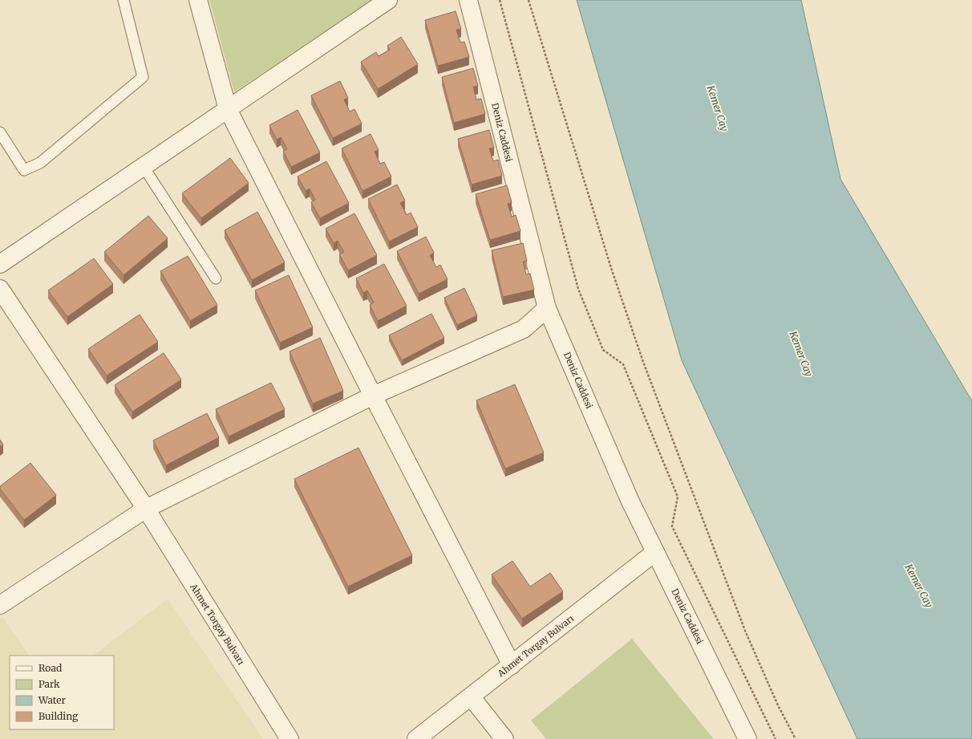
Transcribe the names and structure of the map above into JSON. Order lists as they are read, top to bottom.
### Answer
{
  "streets": {
    "street": ["Deniz Caddesi", "Ahmet Torgay Bulvarı"]
  },
  "crossings": [
    ["Deniz Caddesi", "Ahmet Torgay Bulvarı"]
  ],
  "water": ["Kemer Cay"],
  "legend": [
    "Road",
    "Park",
    "Water",
    "Building"
  ]
}
